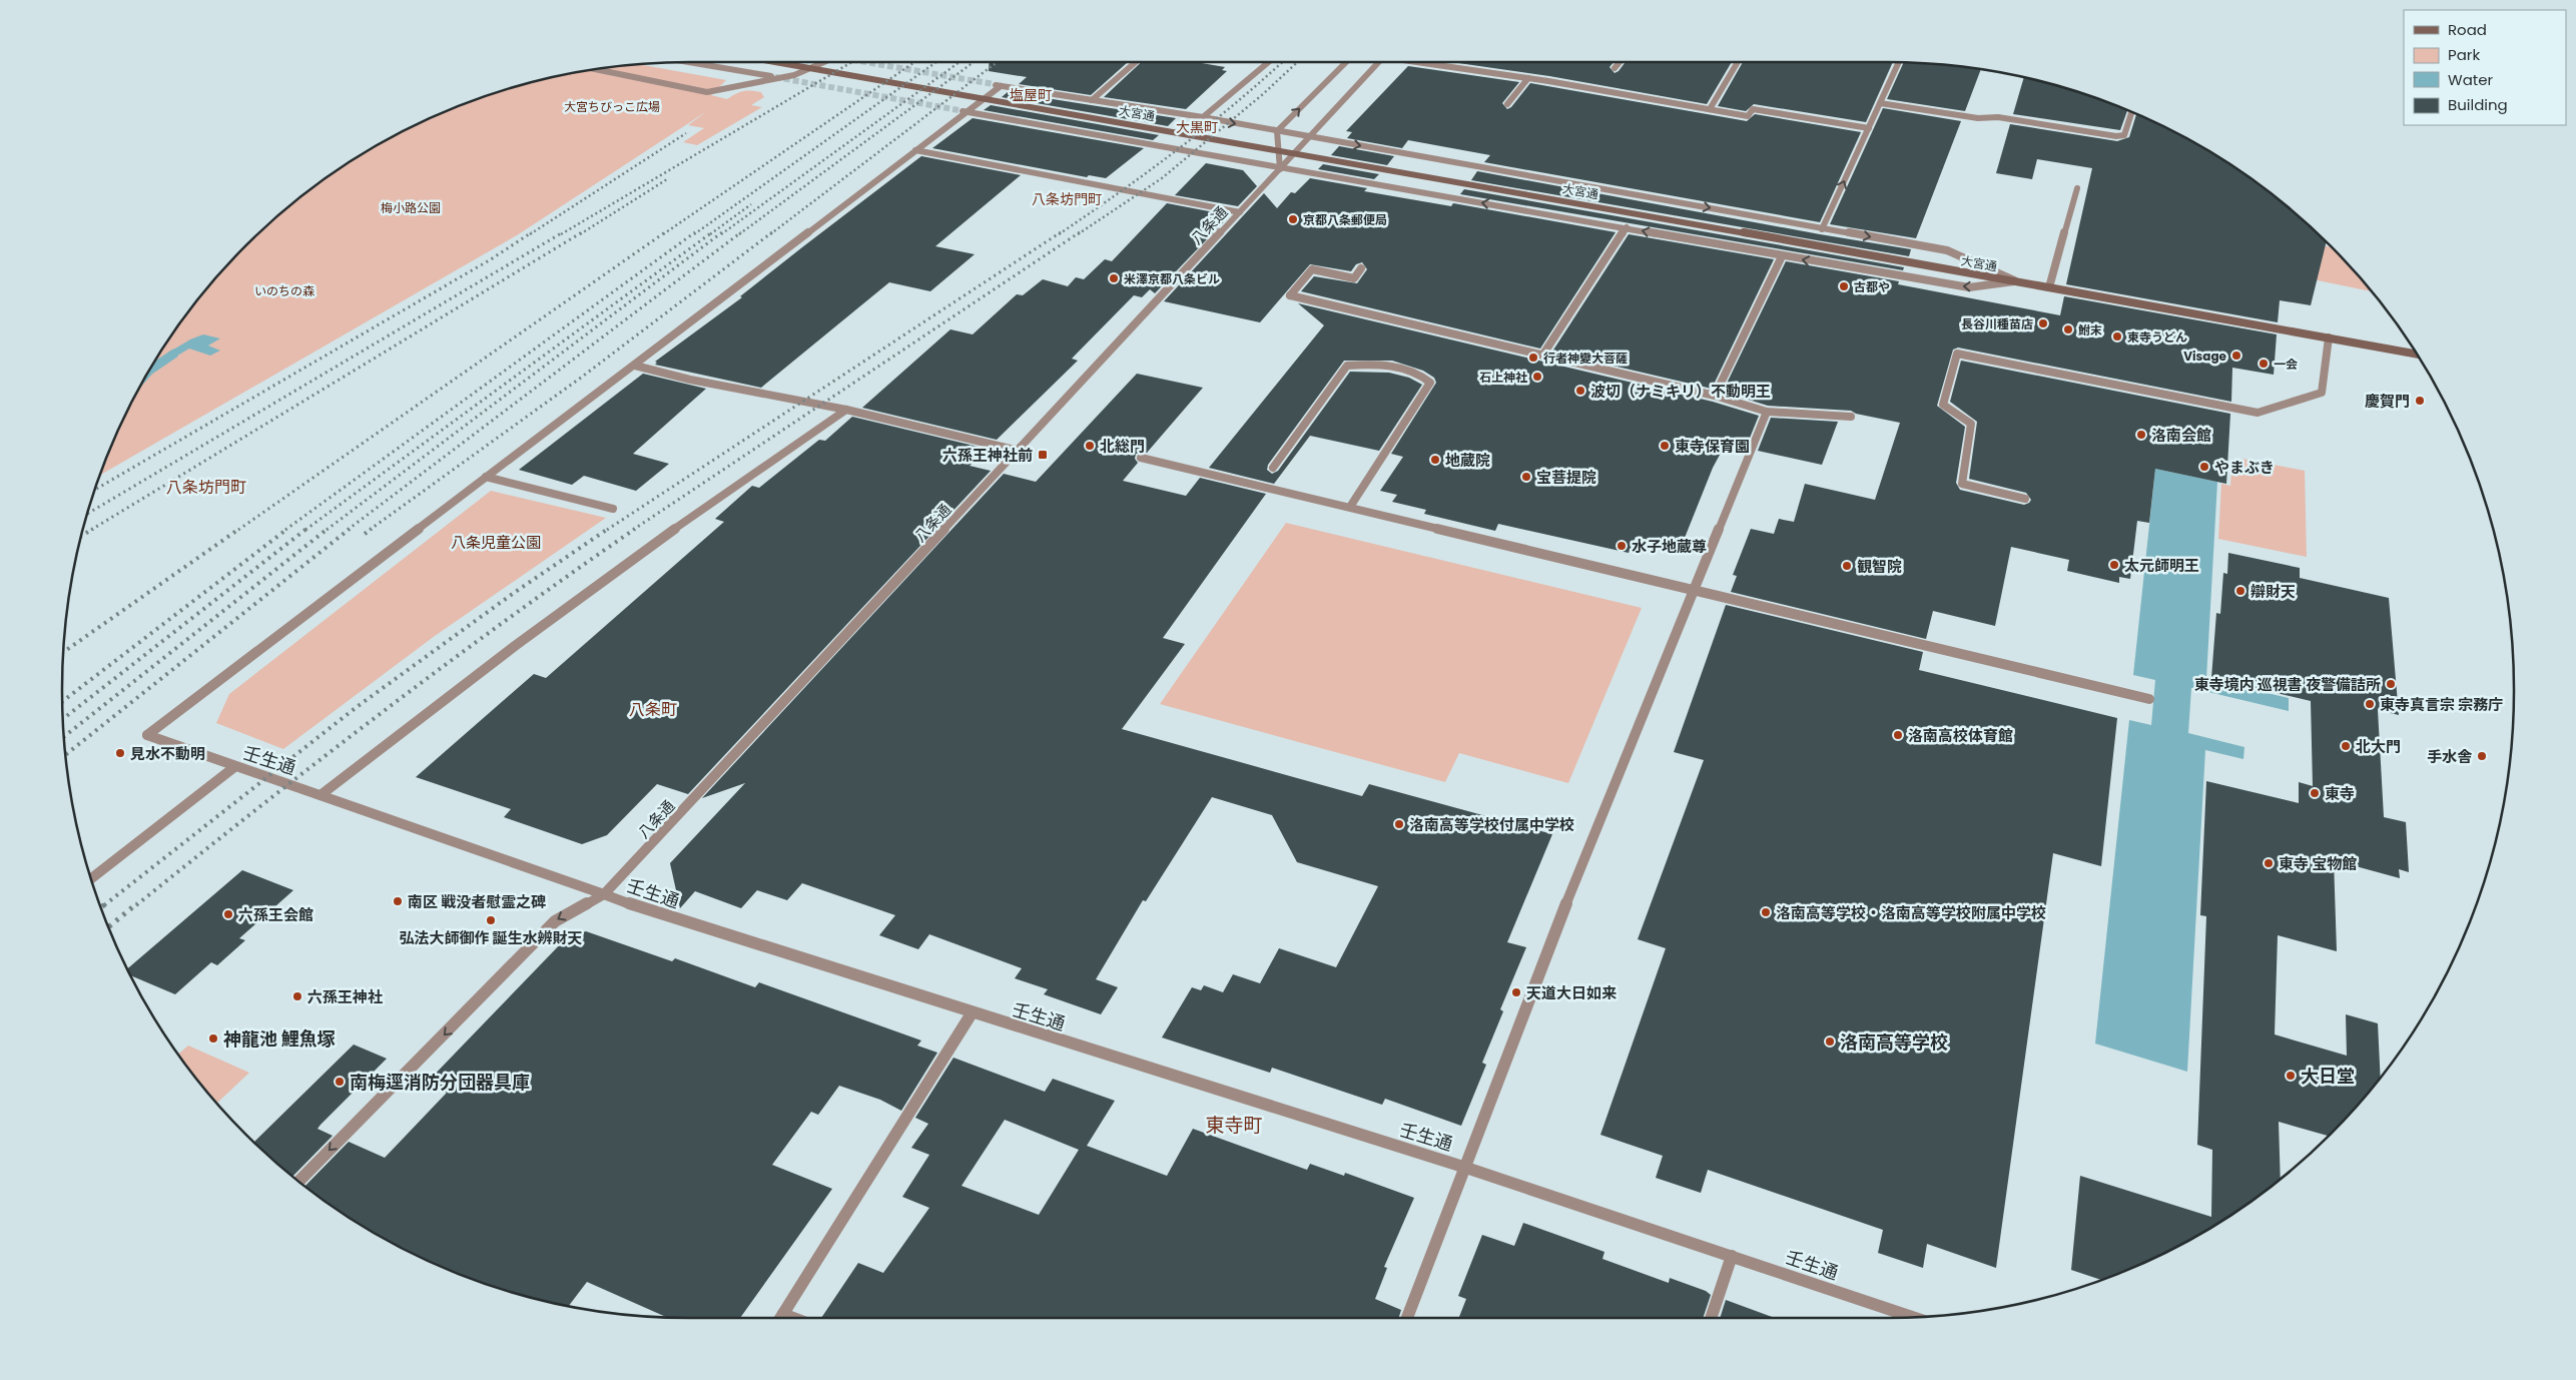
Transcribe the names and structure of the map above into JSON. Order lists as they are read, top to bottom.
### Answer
{
  "streets": {
    "main road": ["大宮通"],
    "street": ["八条通", "壬生通"]
  },
  "crossings": [
    ["八条通", "壬生通"]
  ],
  "districts": [
    "塩屋町",
    "大黒町",
    "八条坊門町",
    "八条坊門町",
    "八条町",
    "東寺町"
  ],
  "parks": [
    "大宮ちびっこ広場",
    "梅小路公園",
    "いのちの森",
    "八条児童公園"
  ],
  "places": {
    "other": [
      "京都八条郵便局",
      "米澤京都八条ビル",
      "古都や",
      "長谷川種苗店",
      "鮒末",
      "東寺うどん",
      "Visage",
      "行者神變大菩薩",
      "一会",
      "石上神社",
      "波切（ナミキリ）不動明王",
      "慶賀門",
      "洛南会館",
      "北総門",
      "東寺保育園",
      "地蔵院",
      "やまぶき",
      "宝菩提院",
      "水子地蔵尊",
      "太元師明王",
      "観智院",
      "辯財天",
      "東寺境内 巡視書 夜警備詰所",
      "東寺真言宗 宗務庁",
      "洛南高校体育館",
      "北大門",
      "見水不動明",
      "手水舎",
      "東寺",
      "洛南高等学校付属中学校",
      "東寺 宝物館",
      "南区 戦没者慰霊之碑",
      "洛南高等学校・洛南高等学校附属中学校",
      "六孫王会館",
      "弘法大師御作 誕生水辨財天",
      "天道大日如来",
      "六孫王神社",
      "神龍池 鯉魚塚",
      "洛南高等学校",
      "大日堂",
      "南梅逕消防分団器具庫"
    ],
    "transit": ["六孫王神社前"]
  },
  "legend": [
    "Road",
    "Park",
    "Water",
    "Building"
  ]
}
